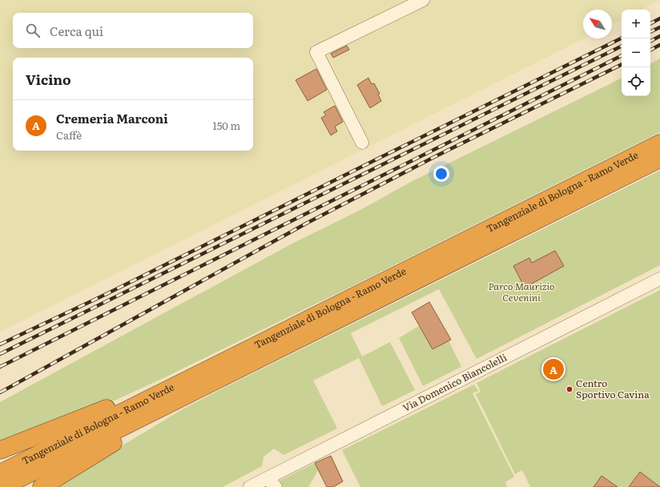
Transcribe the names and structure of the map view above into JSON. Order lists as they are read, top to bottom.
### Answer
{
  "streets": {
    "highway": ["Tangenziale di Bologna - Ramo Verde"],
    "street": ["Via Domenico Biancolelli"]
  },
  "parks": ["Parco Maurizio Cevenini"],
  "places": ["Centro Sportivo Cavina"],
  "north": "top left",
  "page": {
    "map_buttons": ["+", "−"],
    "search": "Cerca qui",
    "heading": "Vicino",
    "list": [
      {
        "mark": "A",
        "name": "Cremeria Marconi",
        "note": "Caffè",
        "value": "150 m"
      }
    ],
    "pins": "A"
  }
}
